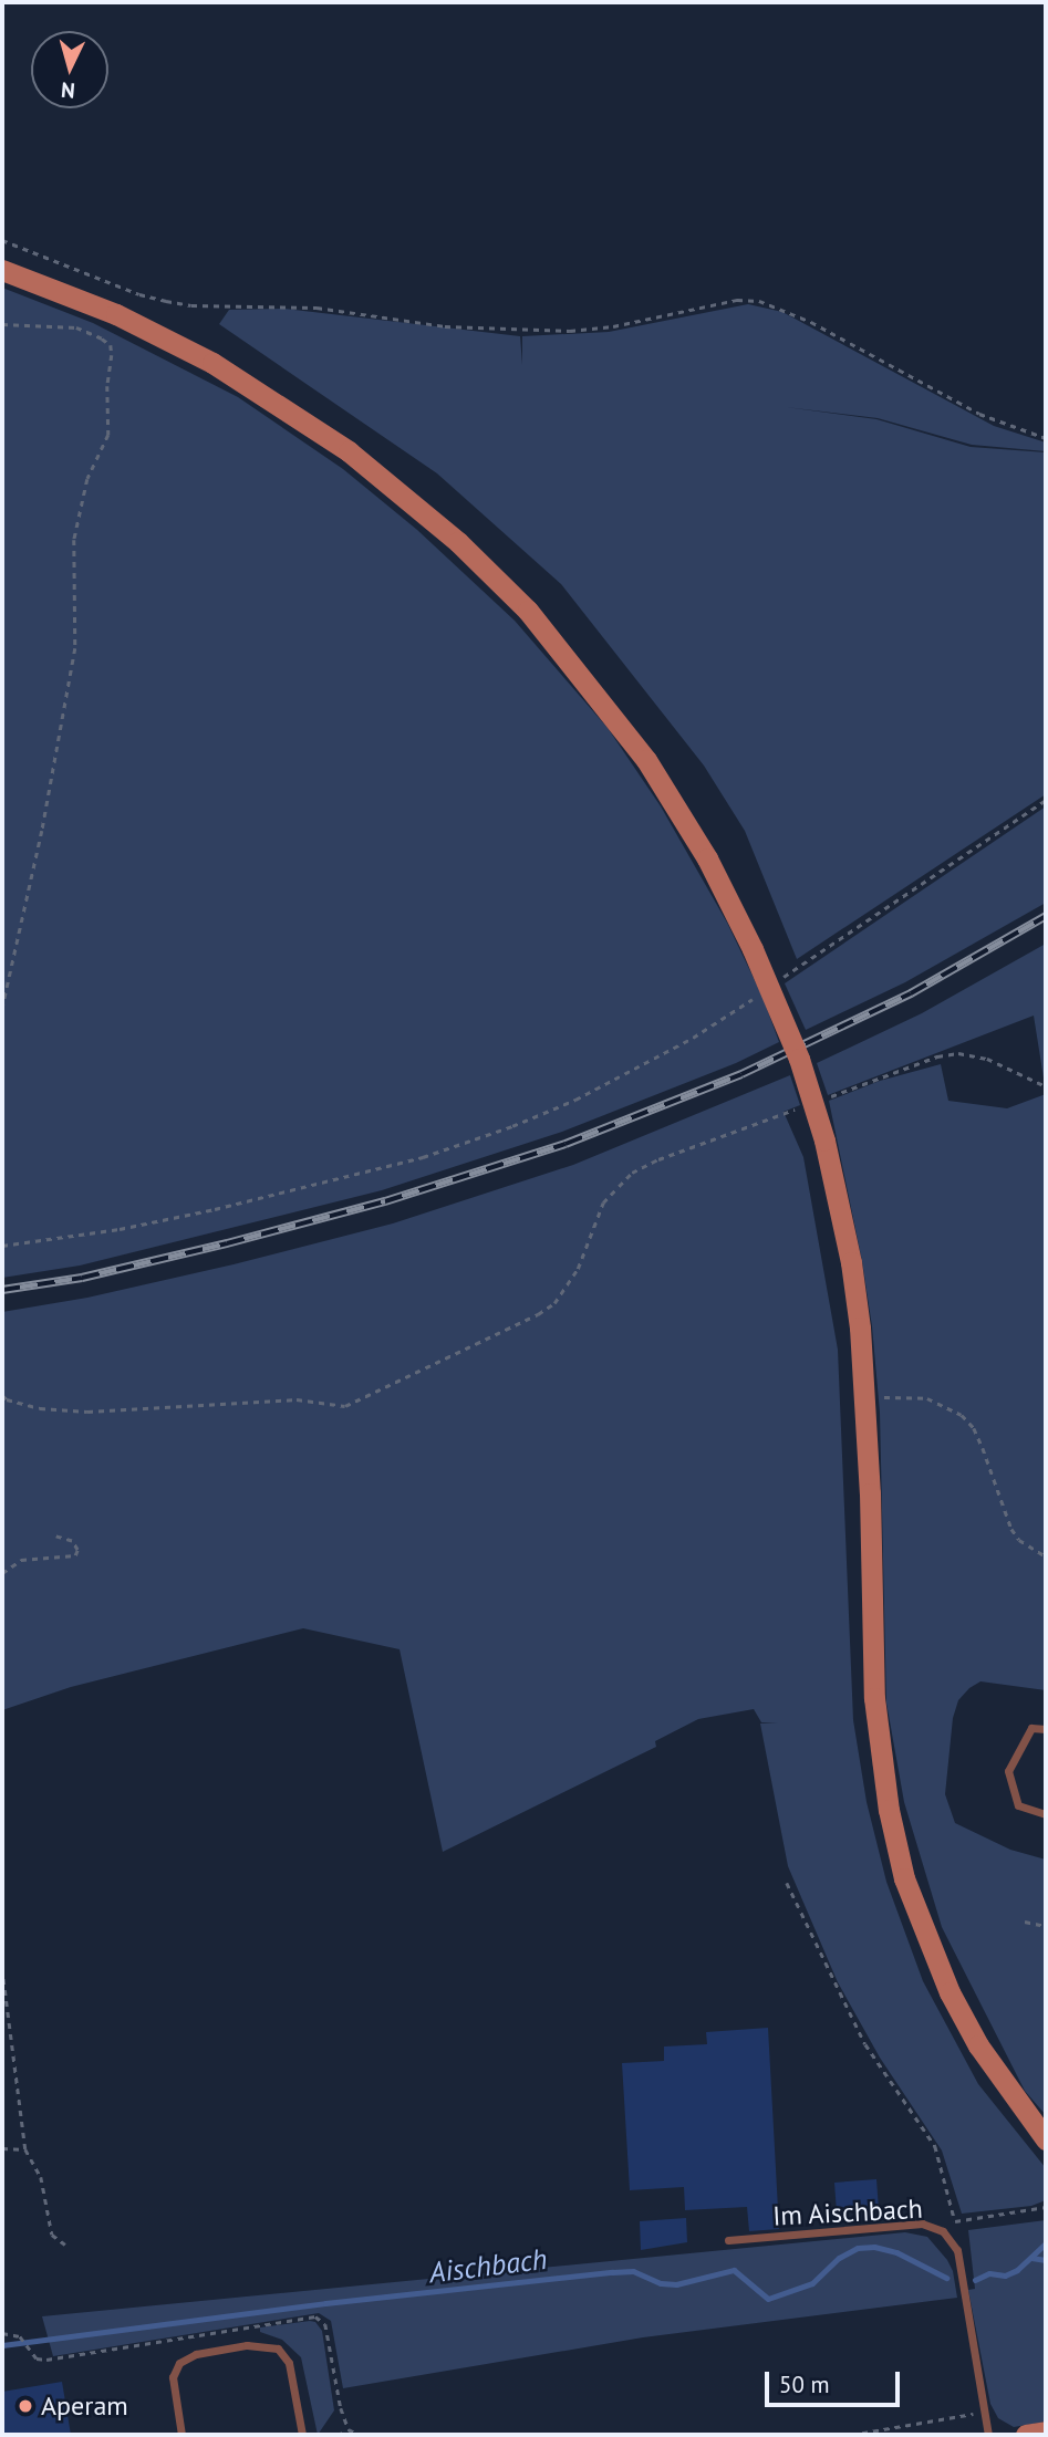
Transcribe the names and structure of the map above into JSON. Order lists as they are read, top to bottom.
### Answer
{
  "streets": {
    "lane": ["Im Aischbach"]
  },
  "water": ["Aischbach"],
  "places": ["Aperam"],
  "scale_bar": "50 m",
  "north": "bottom"
}
